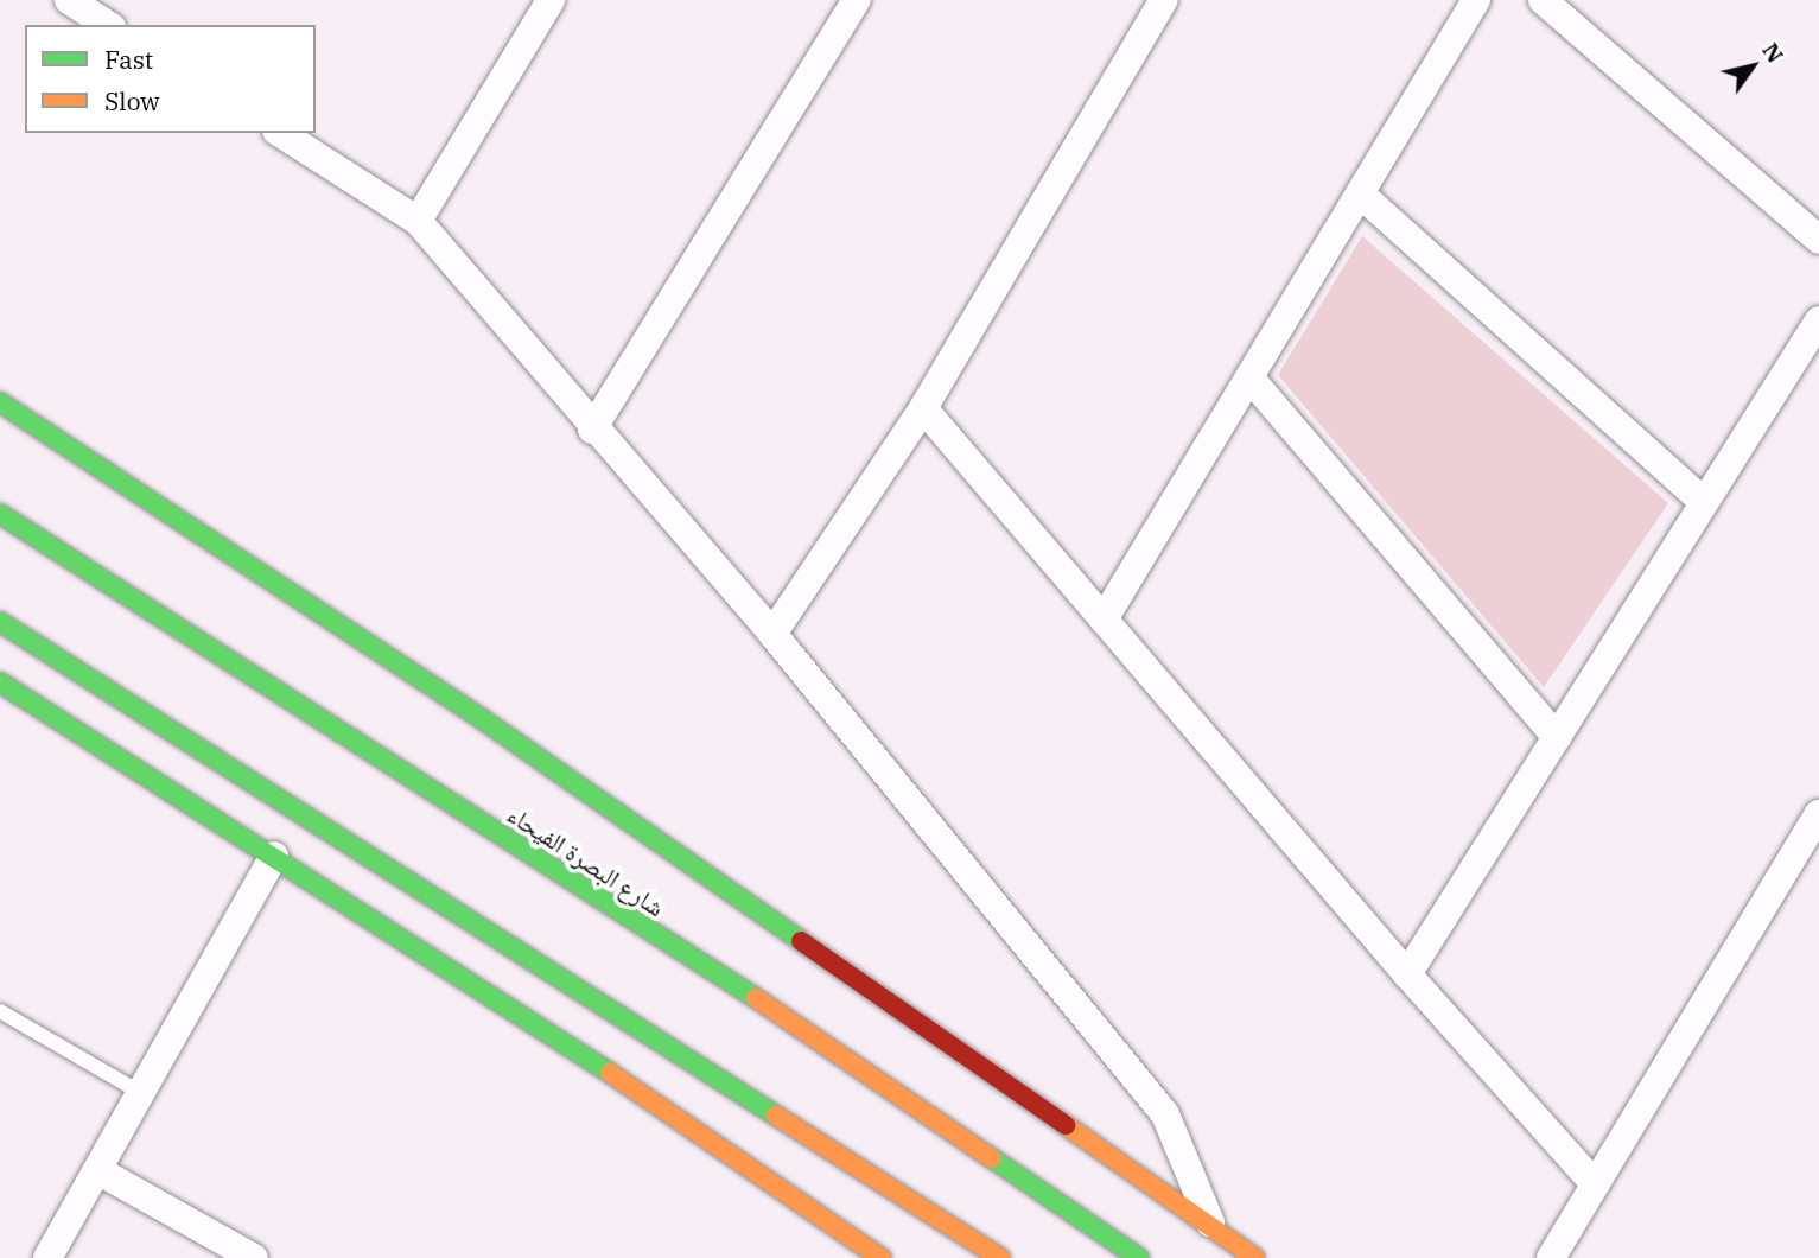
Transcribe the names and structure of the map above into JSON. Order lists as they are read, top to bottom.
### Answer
{
  "streets": {
    "main road": ["شارع البصرة الفيحاء"]
  },
  "legend": ["Fast", "Slow"],
  "north": "top right"
}
